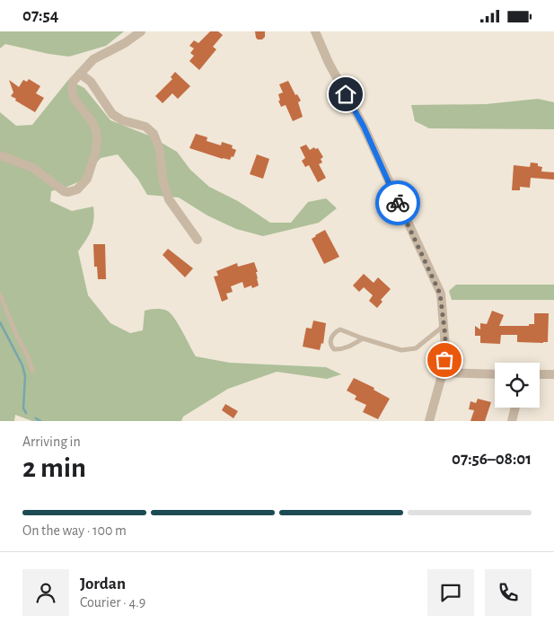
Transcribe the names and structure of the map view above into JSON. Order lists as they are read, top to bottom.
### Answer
{
  "page": {
    "status": "07:54",
    "heading": ["2 min", "Arriving in", "07:56–08:01"],
    "panel": ["Jordan", "Courier · 4.9"],
    "bar": "On the way · 100 m"
  }
}
